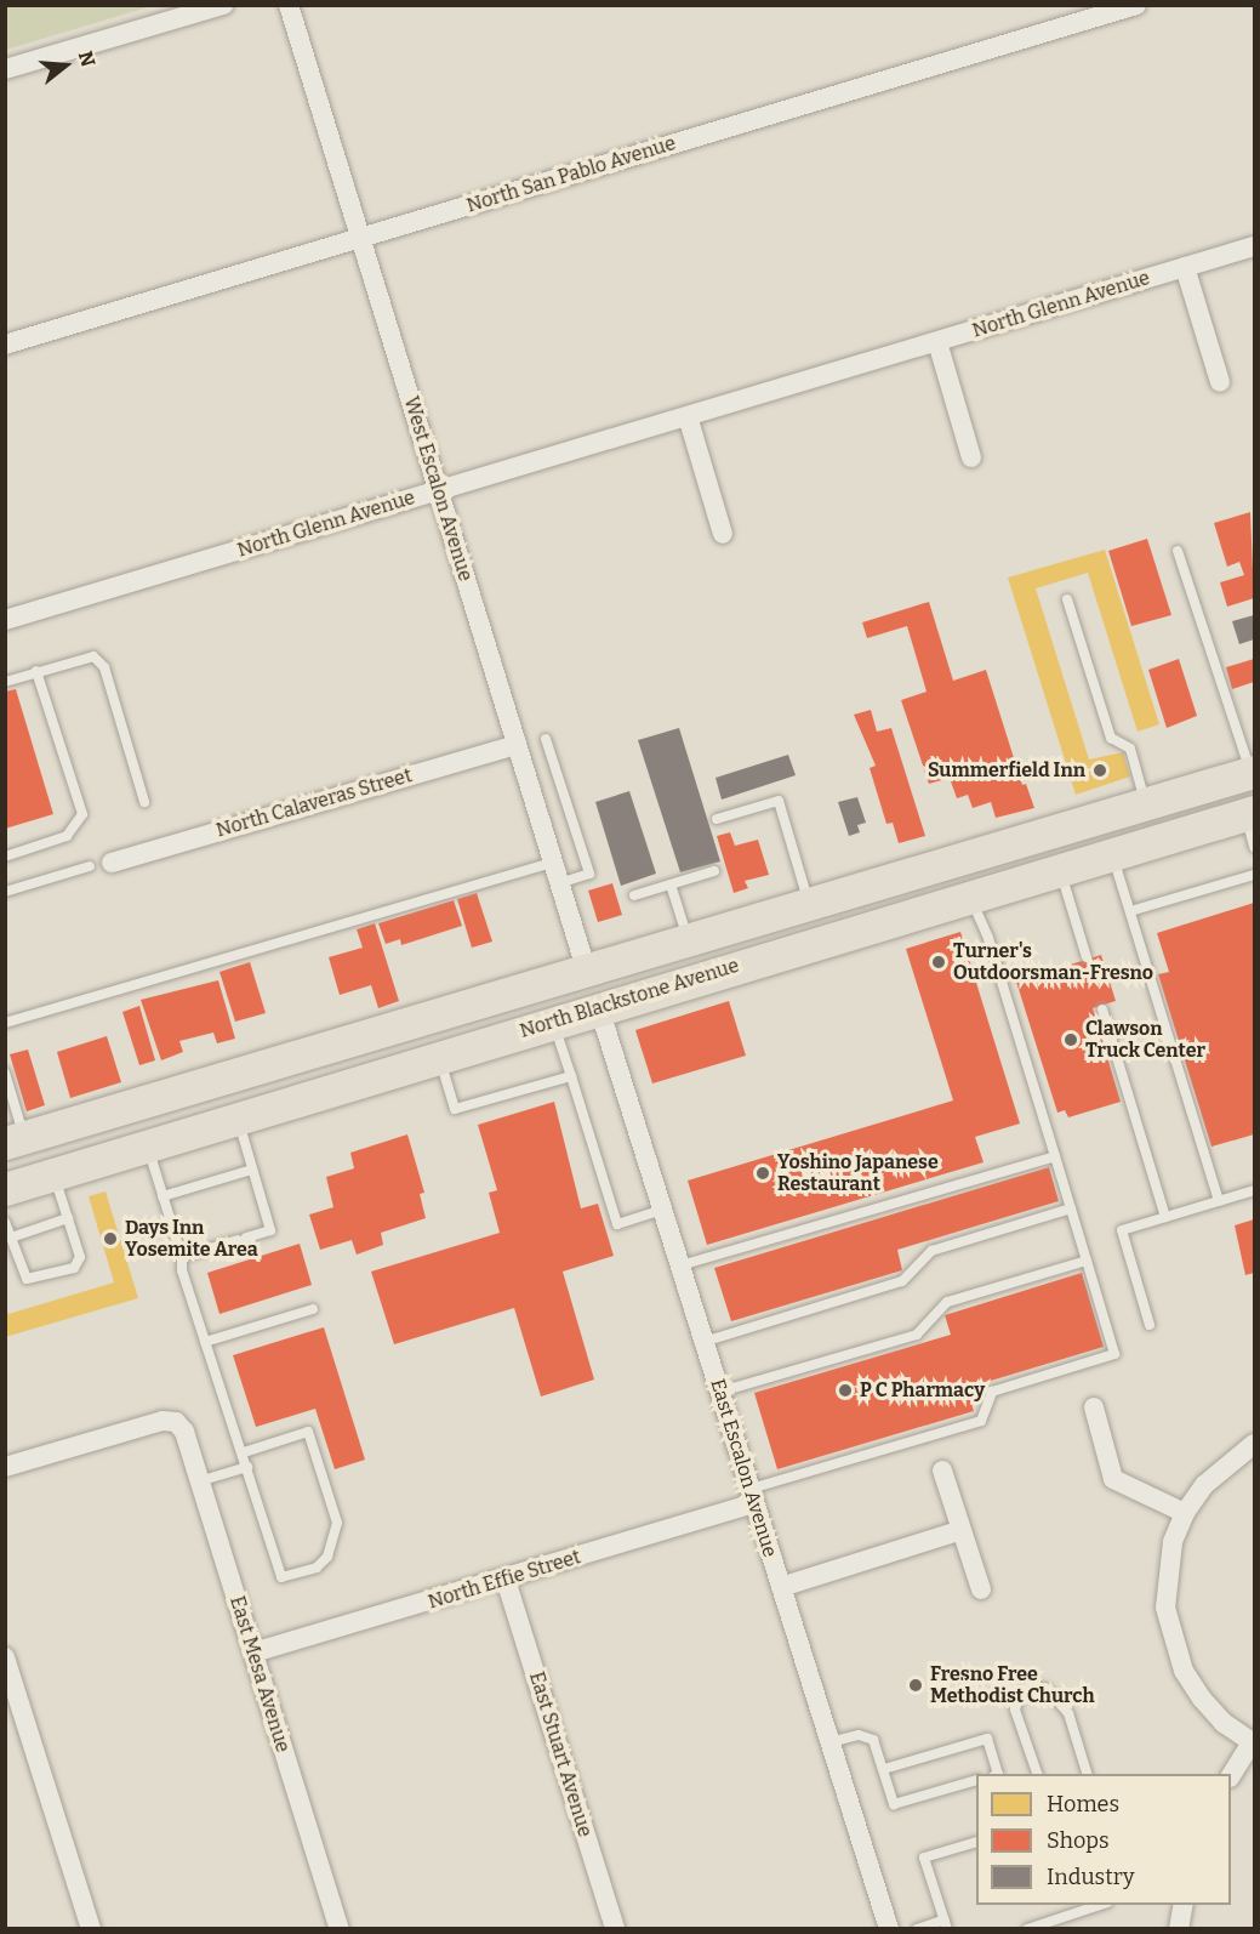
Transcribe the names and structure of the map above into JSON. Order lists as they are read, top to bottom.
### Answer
{
  "streets": {
    "main road": ["North Blackstone Avenue"],
    "street": [
      "North San Pablo Avenue",
      "North Glenn Avenue",
      "West Escalon Avenue",
      "North Calaveras Street",
      "East Escalon Avenue",
      "North Effie Street",
      "East Mesa Avenue",
      "East Stuart Avenue"
    ]
  },
  "crossings": [
    ["North San Pablo Avenue", "West Escalon Avenue"],
    ["North Glenn Avenue", "West Escalon Avenue"],
    ["West Escalon Avenue", "North Calaveras Street"],
    ["West Escalon Avenue", "North Blackstone Avenue"],
    ["North Blackstone Avenue", "East Escalon Avenue"],
    ["East Escalon Avenue", "North Effie Street"],
    ["North Effie Street", "East Mesa Avenue"],
    ["North Effie Street", "East Stuart Avenue"]
  ],
  "places": [
    "Summerfield Inn",
    "Turner's Outdoorsman-Fresno",
    "Clawson Truck Center",
    "Yoshino Japanese Restaurant",
    "Days Inn Yosemite Area",
    "P C Pharmacy",
    "Fresno Free Methodist Church"
  ],
  "legend": ["Homes", "Shops", "Industry"],
  "north": "right"
}
